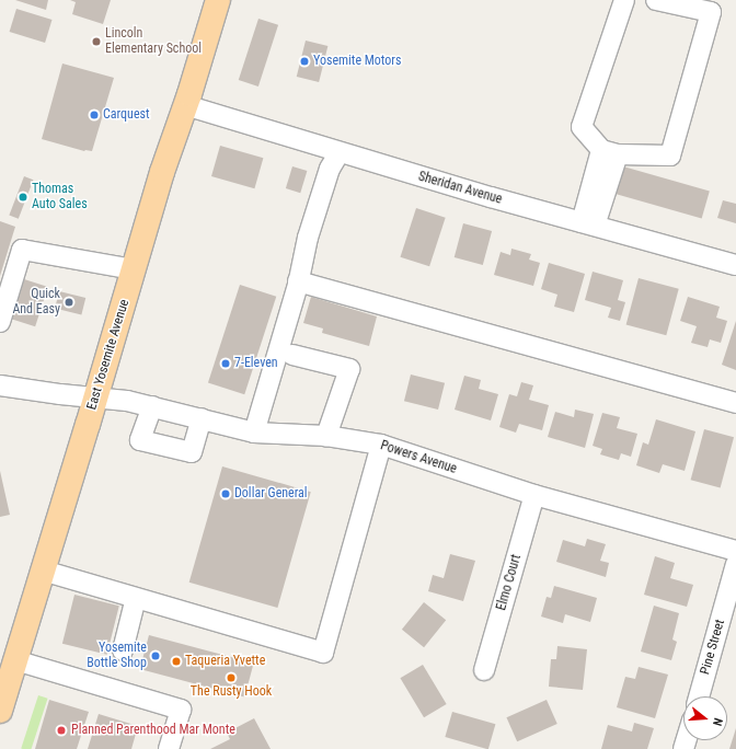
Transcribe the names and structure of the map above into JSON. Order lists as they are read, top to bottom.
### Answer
{
  "streets": {
    "main road": ["East Yosemite Avenue"],
    "street": [
      "Sheridan Avenue",
      "Powers Avenue",
      "Elmo Court",
      "Pine Street"
    ]
  },
  "crossings": [
    ["Sheridan Avenue", "East Yosemite Avenue"],
    ["East Yosemite Avenue", "Powers Avenue"],
    ["Powers Avenue", "Elmo Court"]
  ],
  "places": [
    "Lincoln Elementary School",
    "Yosemite Motors",
    "Carquest",
    "Thomas Auto Sales",
    "Quick And Easy",
    "7-Eleven",
    "Dollar General",
    "Yosemite Bottle Shop",
    "Taqueria Yvette",
    "The Rusty Hook",
    "Planned Parenthood Mar Monte"
  ],
  "north": "right"
}
